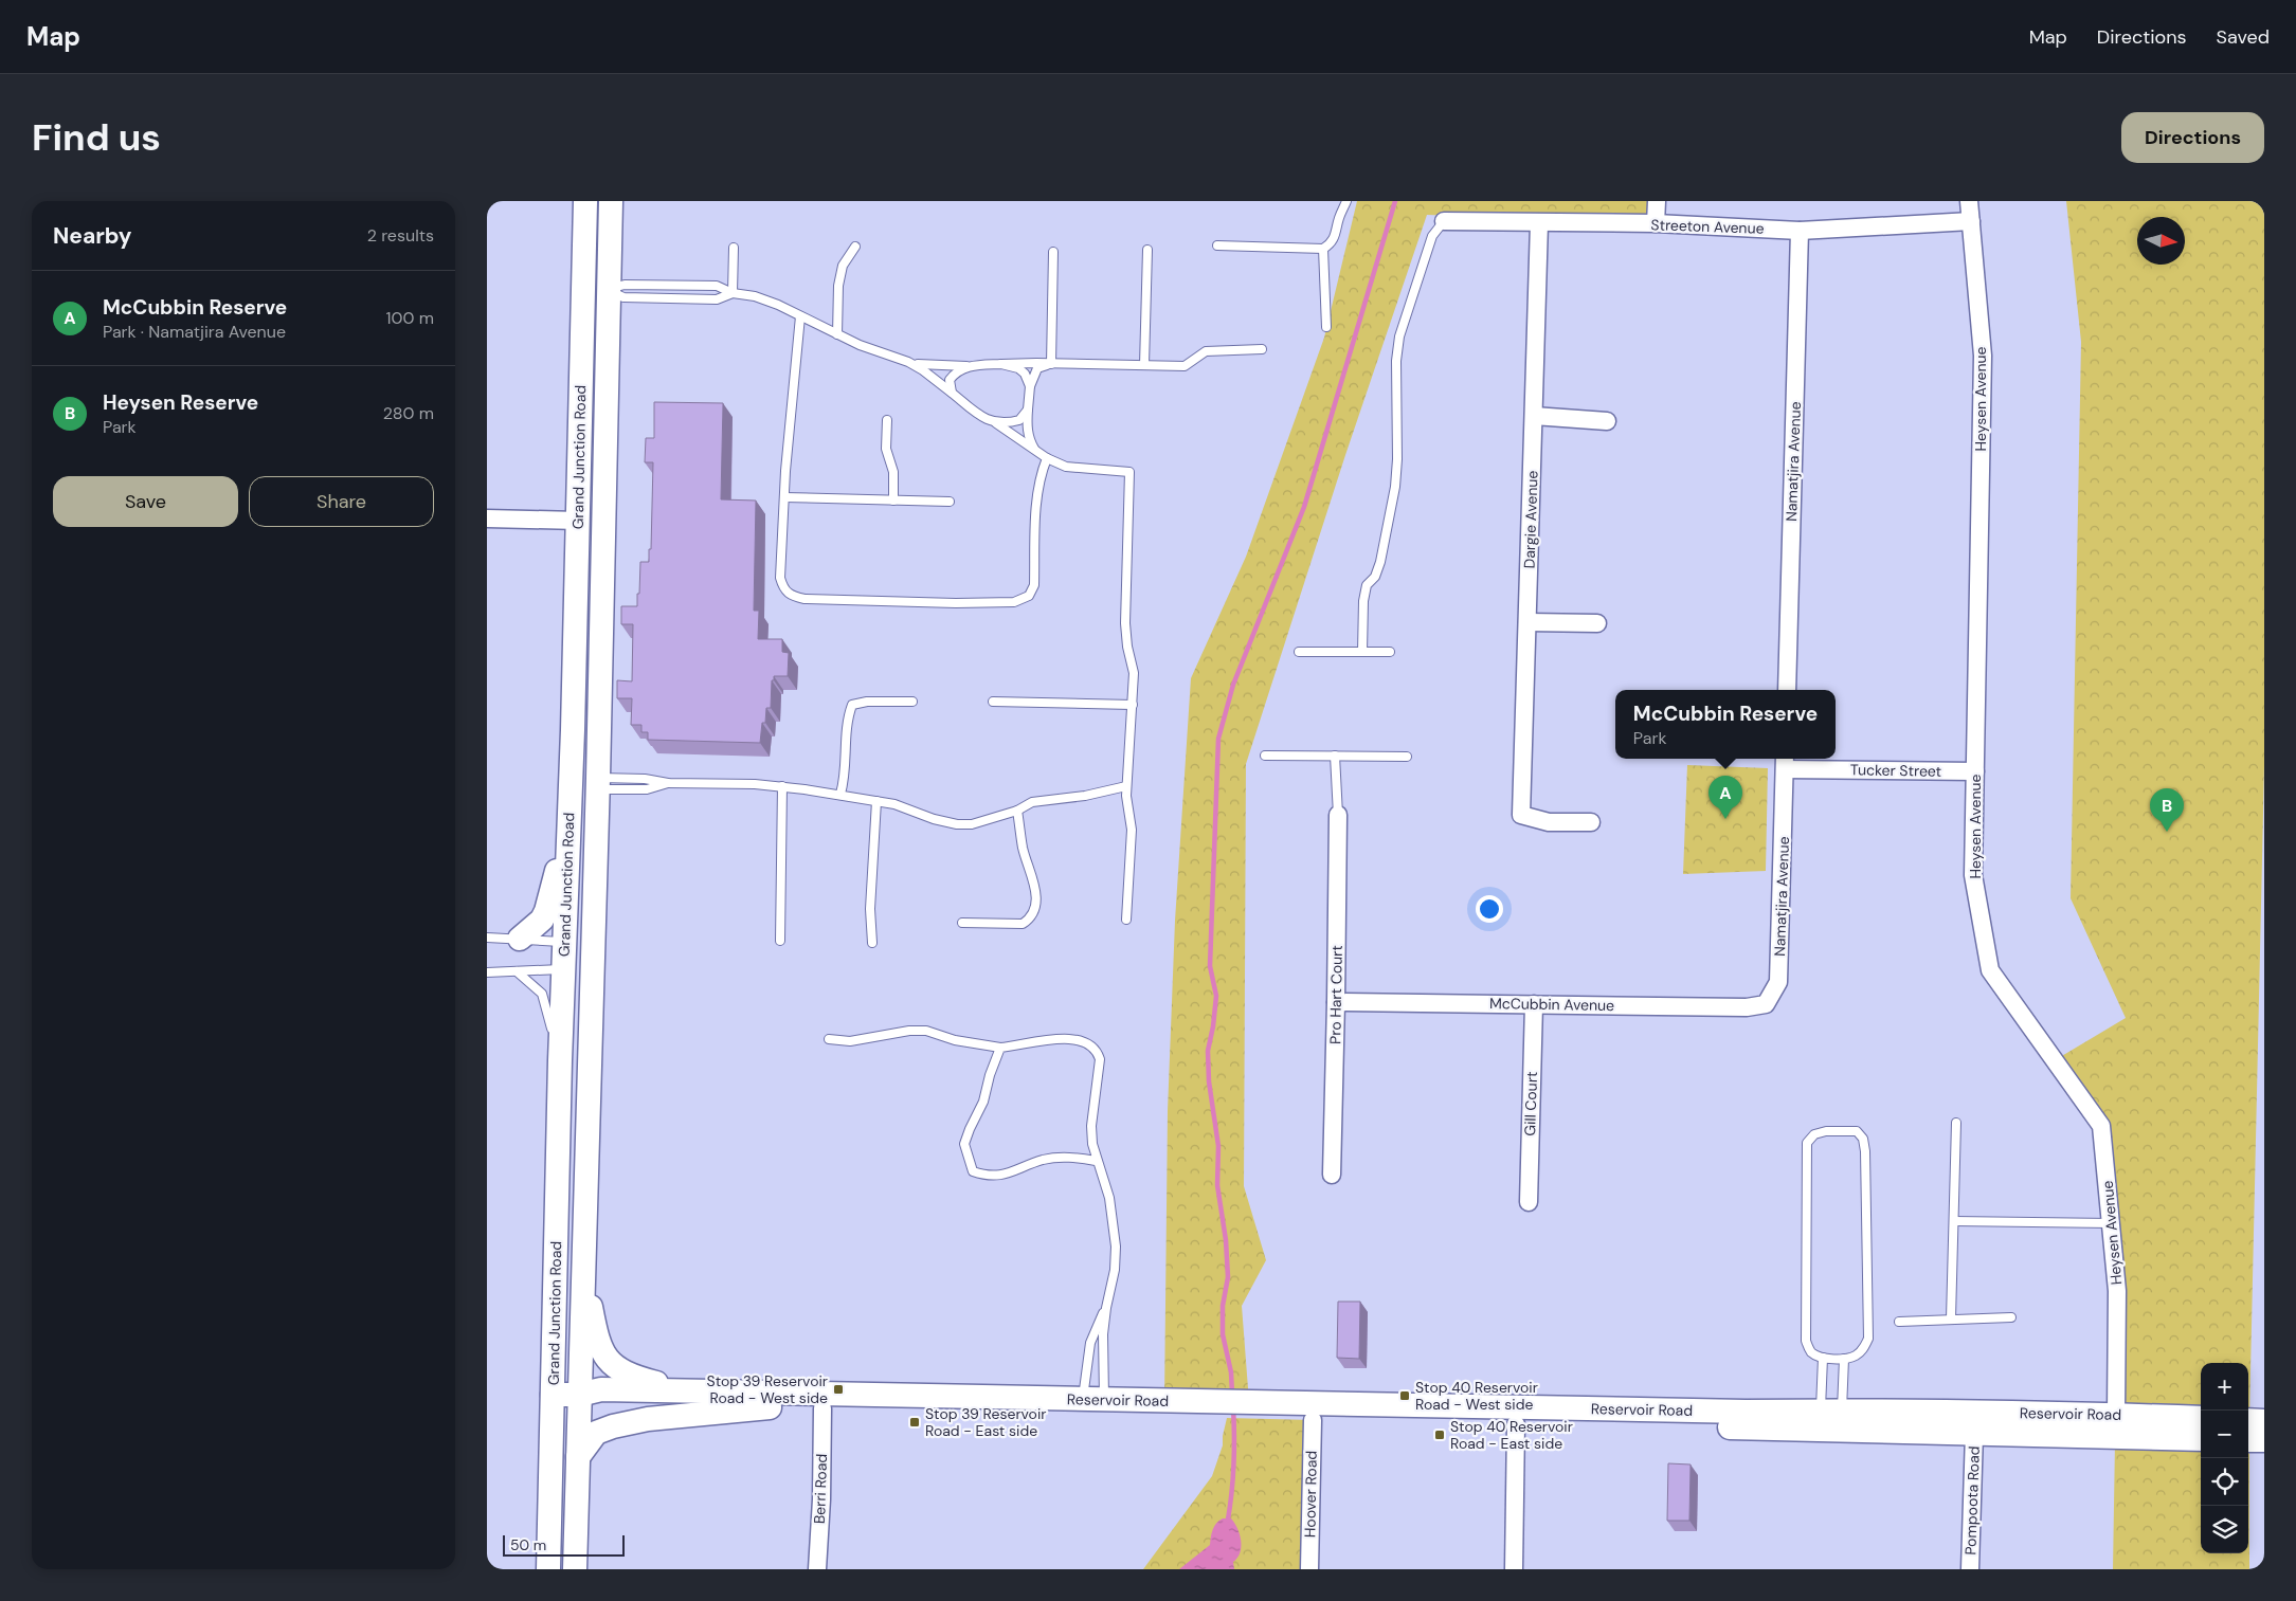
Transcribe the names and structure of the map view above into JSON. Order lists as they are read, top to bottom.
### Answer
{
  "streets": {
    "main road": ["Grand Junction Road", "Reservoir Road"],
    "street": [
      "Streeton Avenue",
      "Heysen Avenue",
      "Namatjira Avenue",
      "Dargie Avenue",
      "Tucker Street",
      "Pro Hart Court",
      "McCubbin Avenue",
      "Gill Court",
      "Berri Road",
      "Hoover Road",
      "Pompoota Road"
    ]
  },
  "crossings": [
    ["Streeton Avenue", "Heysen Avenue"],
    ["Streeton Avenue", "Namatjira Avenue"],
    ["Streeton Avenue", "Dargie Avenue"],
    ["Heysen Avenue", "Tucker Street"],
    ["Heysen Avenue", "Reservoir Road"],
    ["Grand Junction Road", "Reservoir Road"],
    ["Namatjira Avenue", "Tucker Street"],
    ["Namatjira Avenue", "McCubbin Avenue"],
    ["Pro Hart Court", "McCubbin Avenue"],
    ["McCubbin Avenue", "Gill Court"],
    ["Reservoir Road", "Berri Road"],
    ["Reservoir Road", "Hoover Road"],
    ["Reservoir Road", "Pompoota Road"]
  ],
  "places": {
    "transit": [
      "Stop 39 Reservoir Road - West side",
      "Stop 40 Reservoir Road - West side",
      "Stop 39 Reservoir Road - East side",
      "Stop 40 Reservoir Road - East side"
    ]
  },
  "scale_bar": "50 m",
  "north": "right",
  "page": {
    "header": "Map",
    "nav": ["Map", "Directions", "Saved"],
    "buttons": [
      "Directions",
      ["Save", "Share"]
    ],
    "title": "Find us",
    "heading": ["Nearby", "2 results"],
    "list": [
      {
        "mark": "A",
        "name": "McCubbin Reserve",
        "note": "Park · Namatjira Avenue",
        "value": "100 m"
      },
      {
        "mark": "B",
        "name": "Heysen Reserve",
        "note": "Park",
        "value": "280 m"
      }
    ],
    "popup": ["McCubbin Reserve", "Park"],
    "pins": ["A", "B"],
    "map_buttons": ["+", "−"],
    "scale": "50 m"
  }
}
